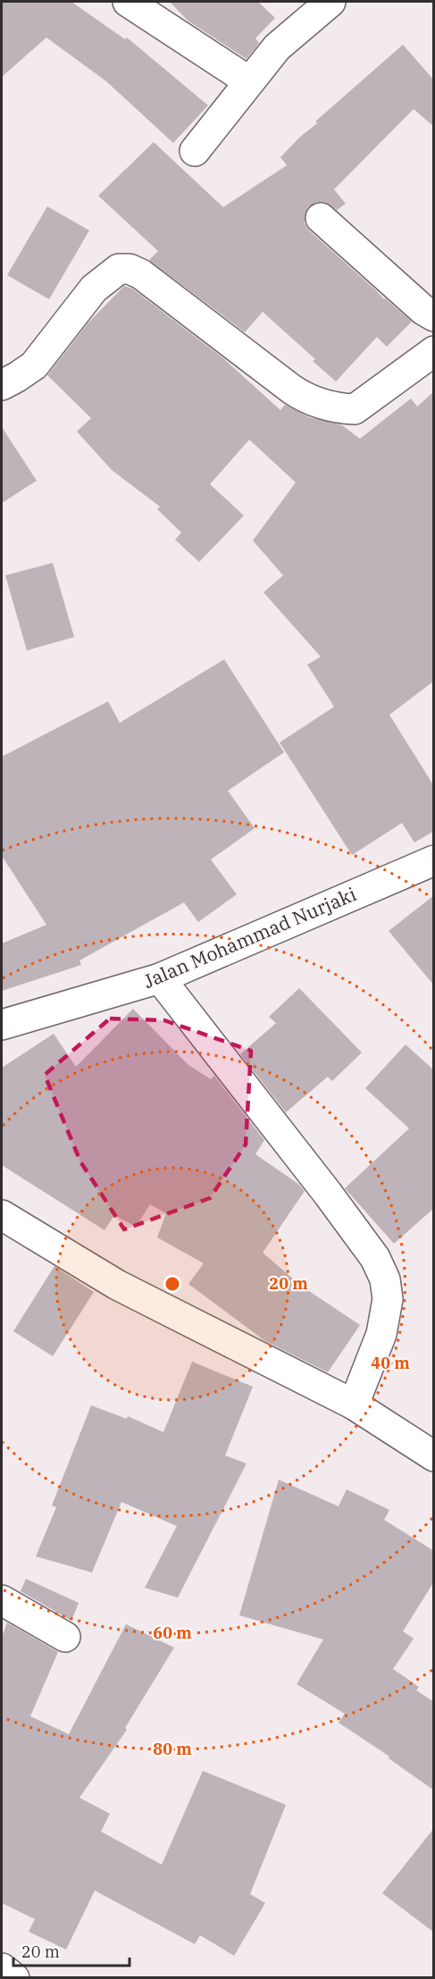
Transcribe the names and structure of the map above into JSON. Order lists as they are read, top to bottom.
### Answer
{
  "streets": {
    "street": ["Jalan Mohammad Nurjaki"]
  },
  "scale_bar": "20 m",
  "rings": [
    "20 m",
    "40 m",
    "60 m",
    "80 m"
  ]
}
